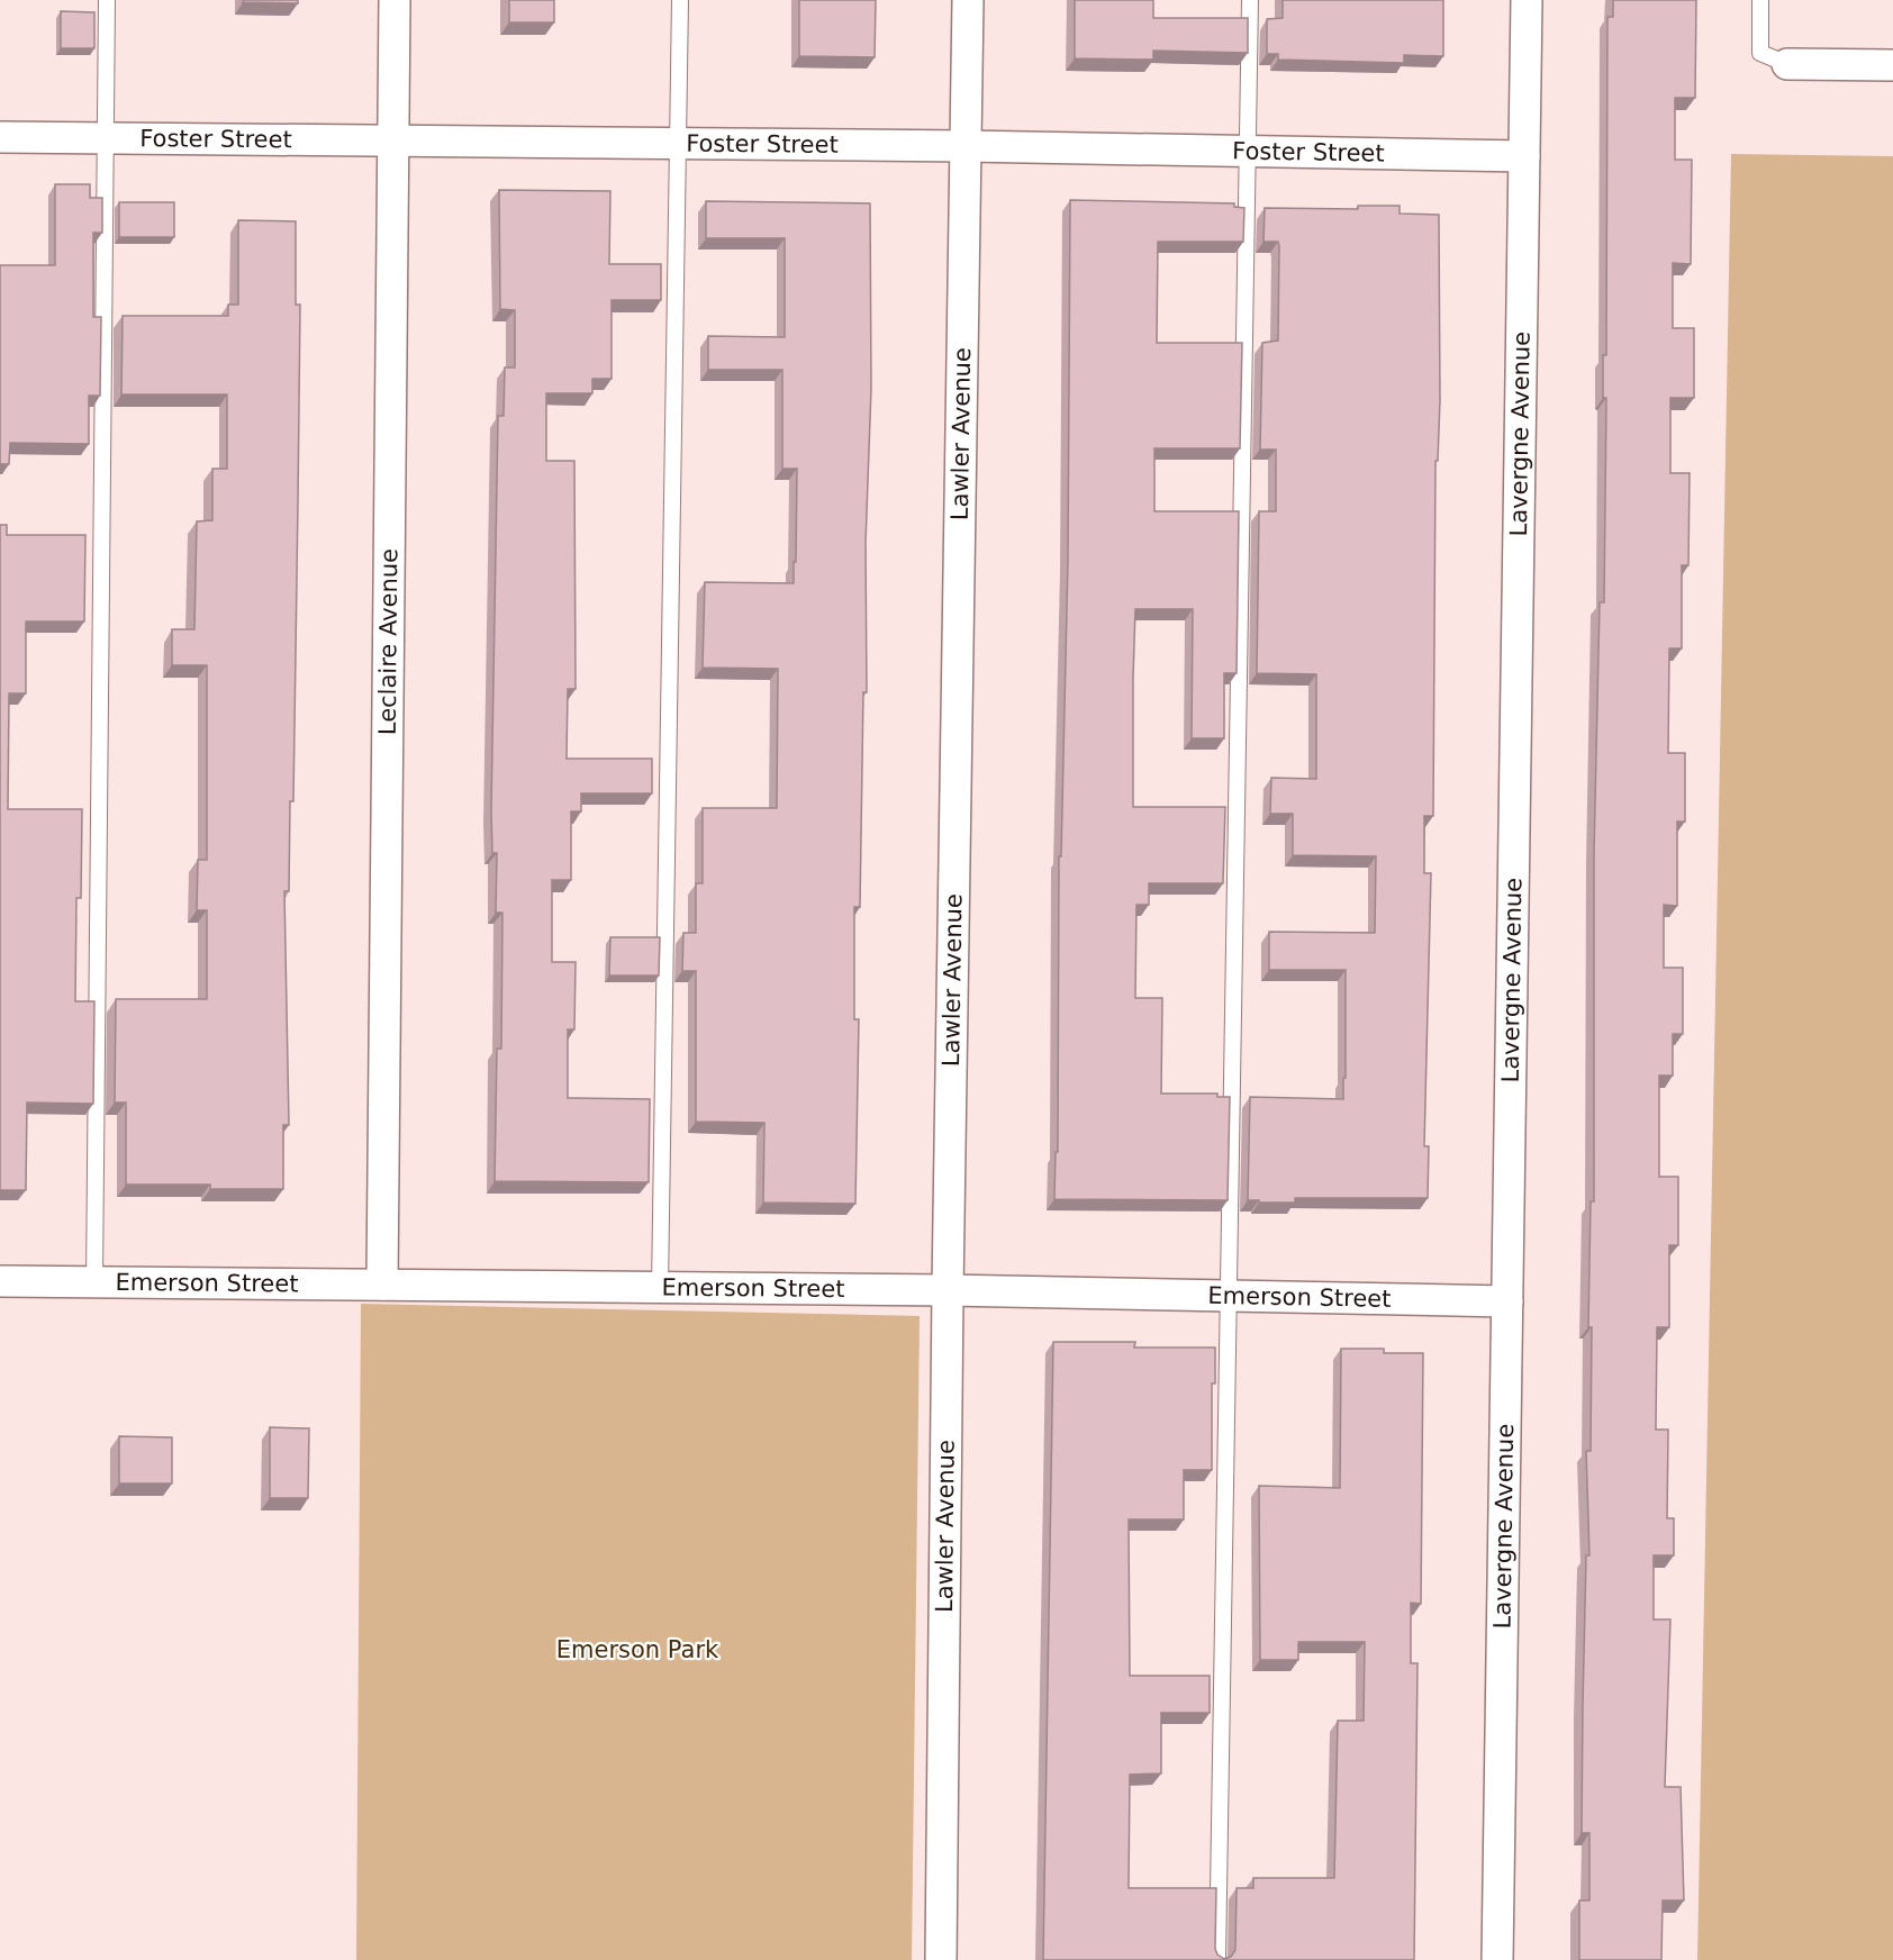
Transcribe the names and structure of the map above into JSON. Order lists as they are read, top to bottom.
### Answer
{
  "streets": {
    "street": [
      "Foster Street",
      "Lawler Avenue",
      "Lavergne Avenue",
      "Leclaire Avenue",
      "Emerson Street"
    ]
  },
  "crossings": [
    ["Foster Street", "Lawler Avenue"],
    ["Foster Street", "Lavergne Avenue"],
    ["Foster Street", "Leclaire Avenue"],
    ["Lawler Avenue", "Emerson Street"],
    ["Lavergne Avenue", "Emerson Street"],
    ["Leclaire Avenue", "Emerson Street"]
  ],
  "parks": ["Emerson Park"]
}
